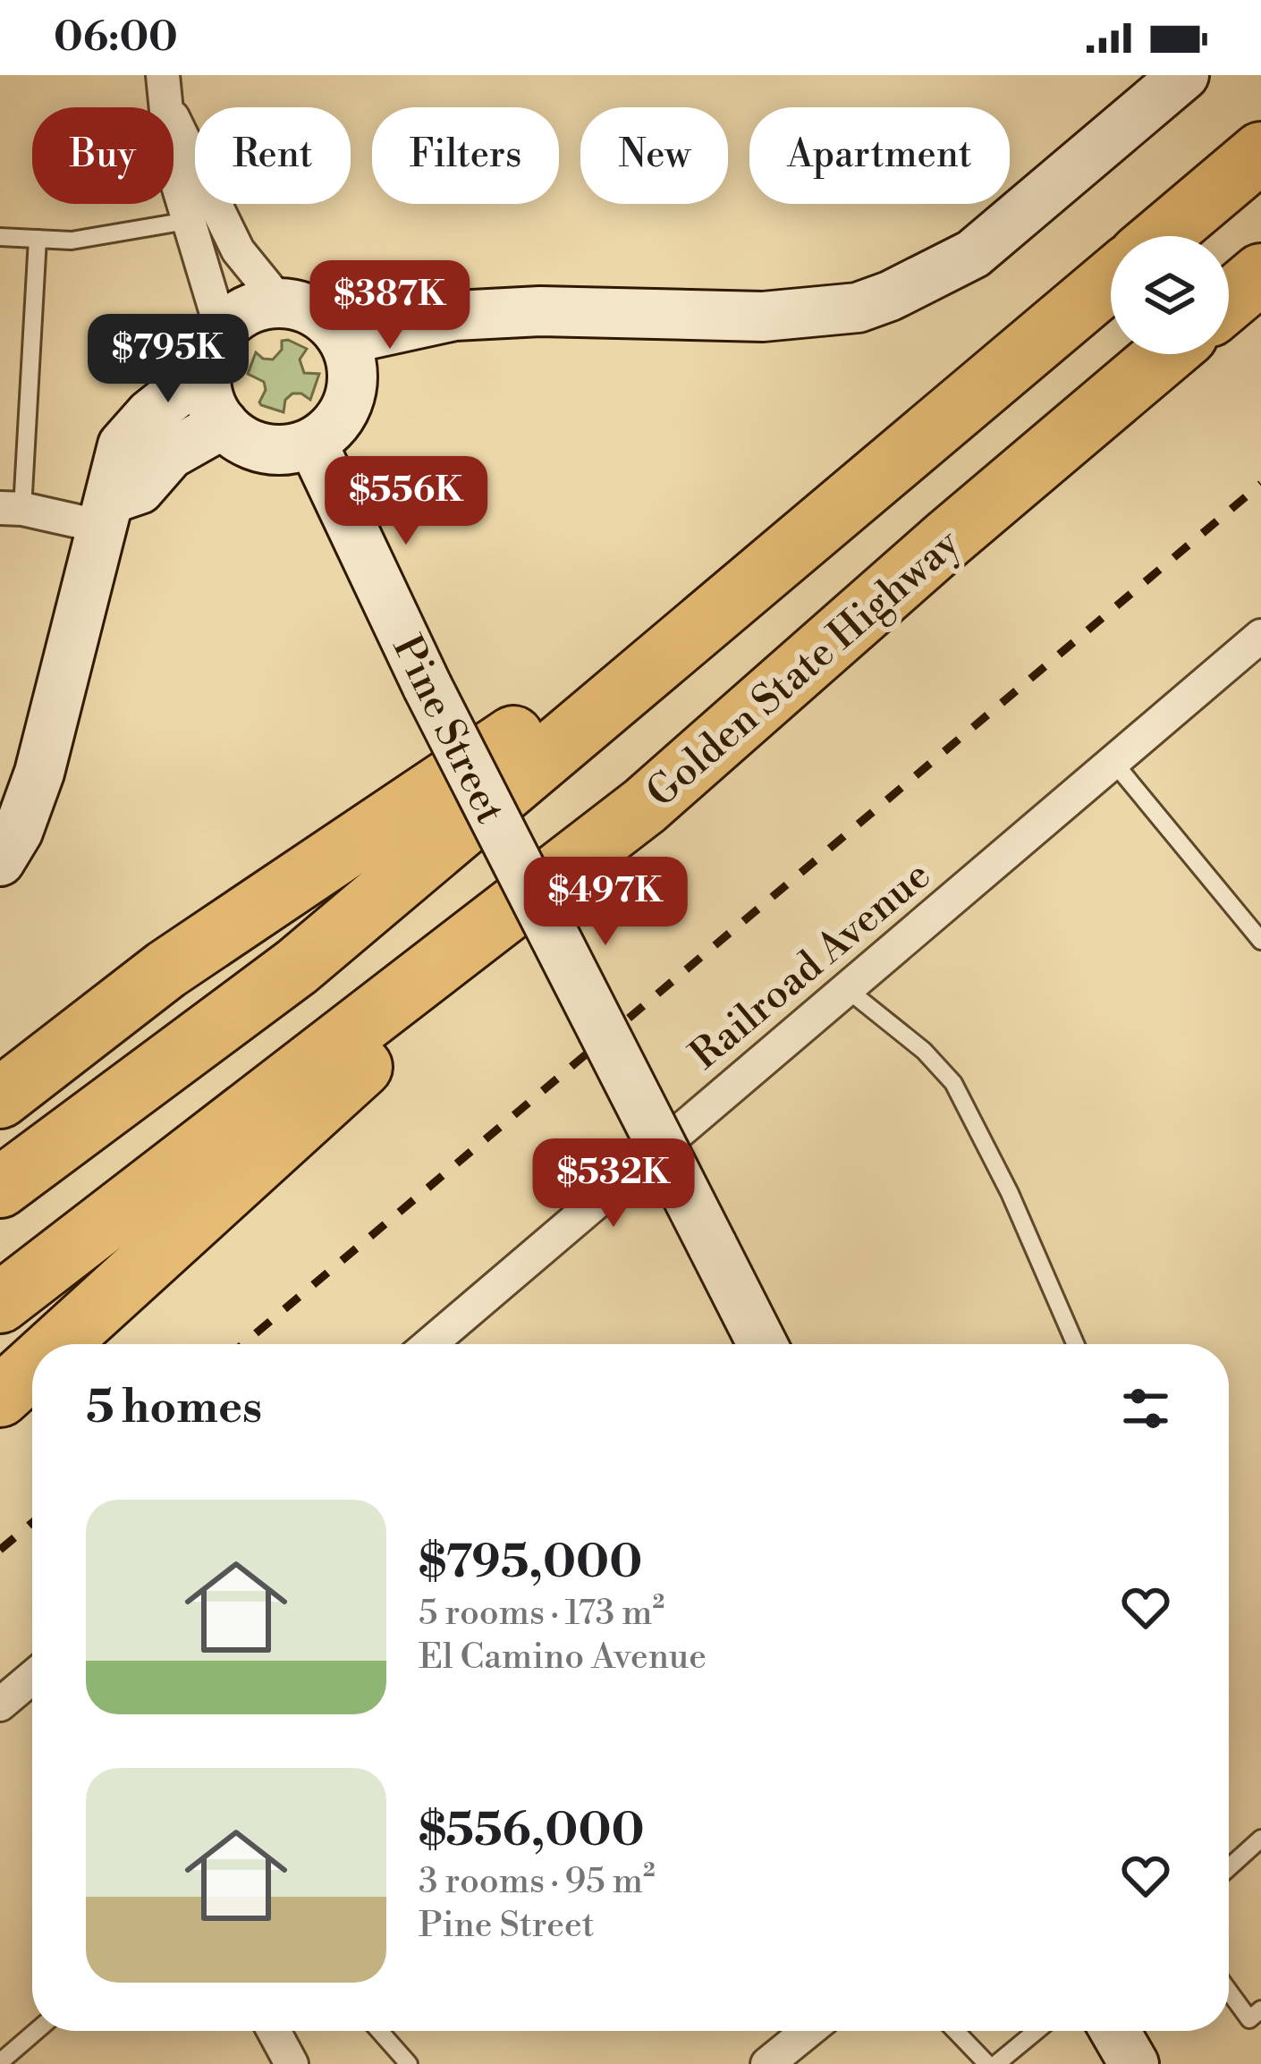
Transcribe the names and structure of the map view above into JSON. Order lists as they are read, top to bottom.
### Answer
{
  "streets": {
    "highway": ["Golden State Highway"],
    "street": ["Pine Street", "Railroad Avenue"]
  },
  "page": {
    "status": "06:00",
    "chip": [
      "Buy",
      "Rent",
      "Filters",
      "New",
      "Apartment"
    ],
    "price": [
      "$387K",
      "$795K",
      "$556K",
      "$497K",
      "$532K"
    ],
    "heading": "5 homes",
    "list": [
      {
        "name": "$795,000",
        "note": "5 rooms · 173 m² · El Camino Avenue"
      },
      {
        "name": "$556,000",
        "note": "3 rooms · 95 m² · Pine Street"
      }
    ]
  }
}
